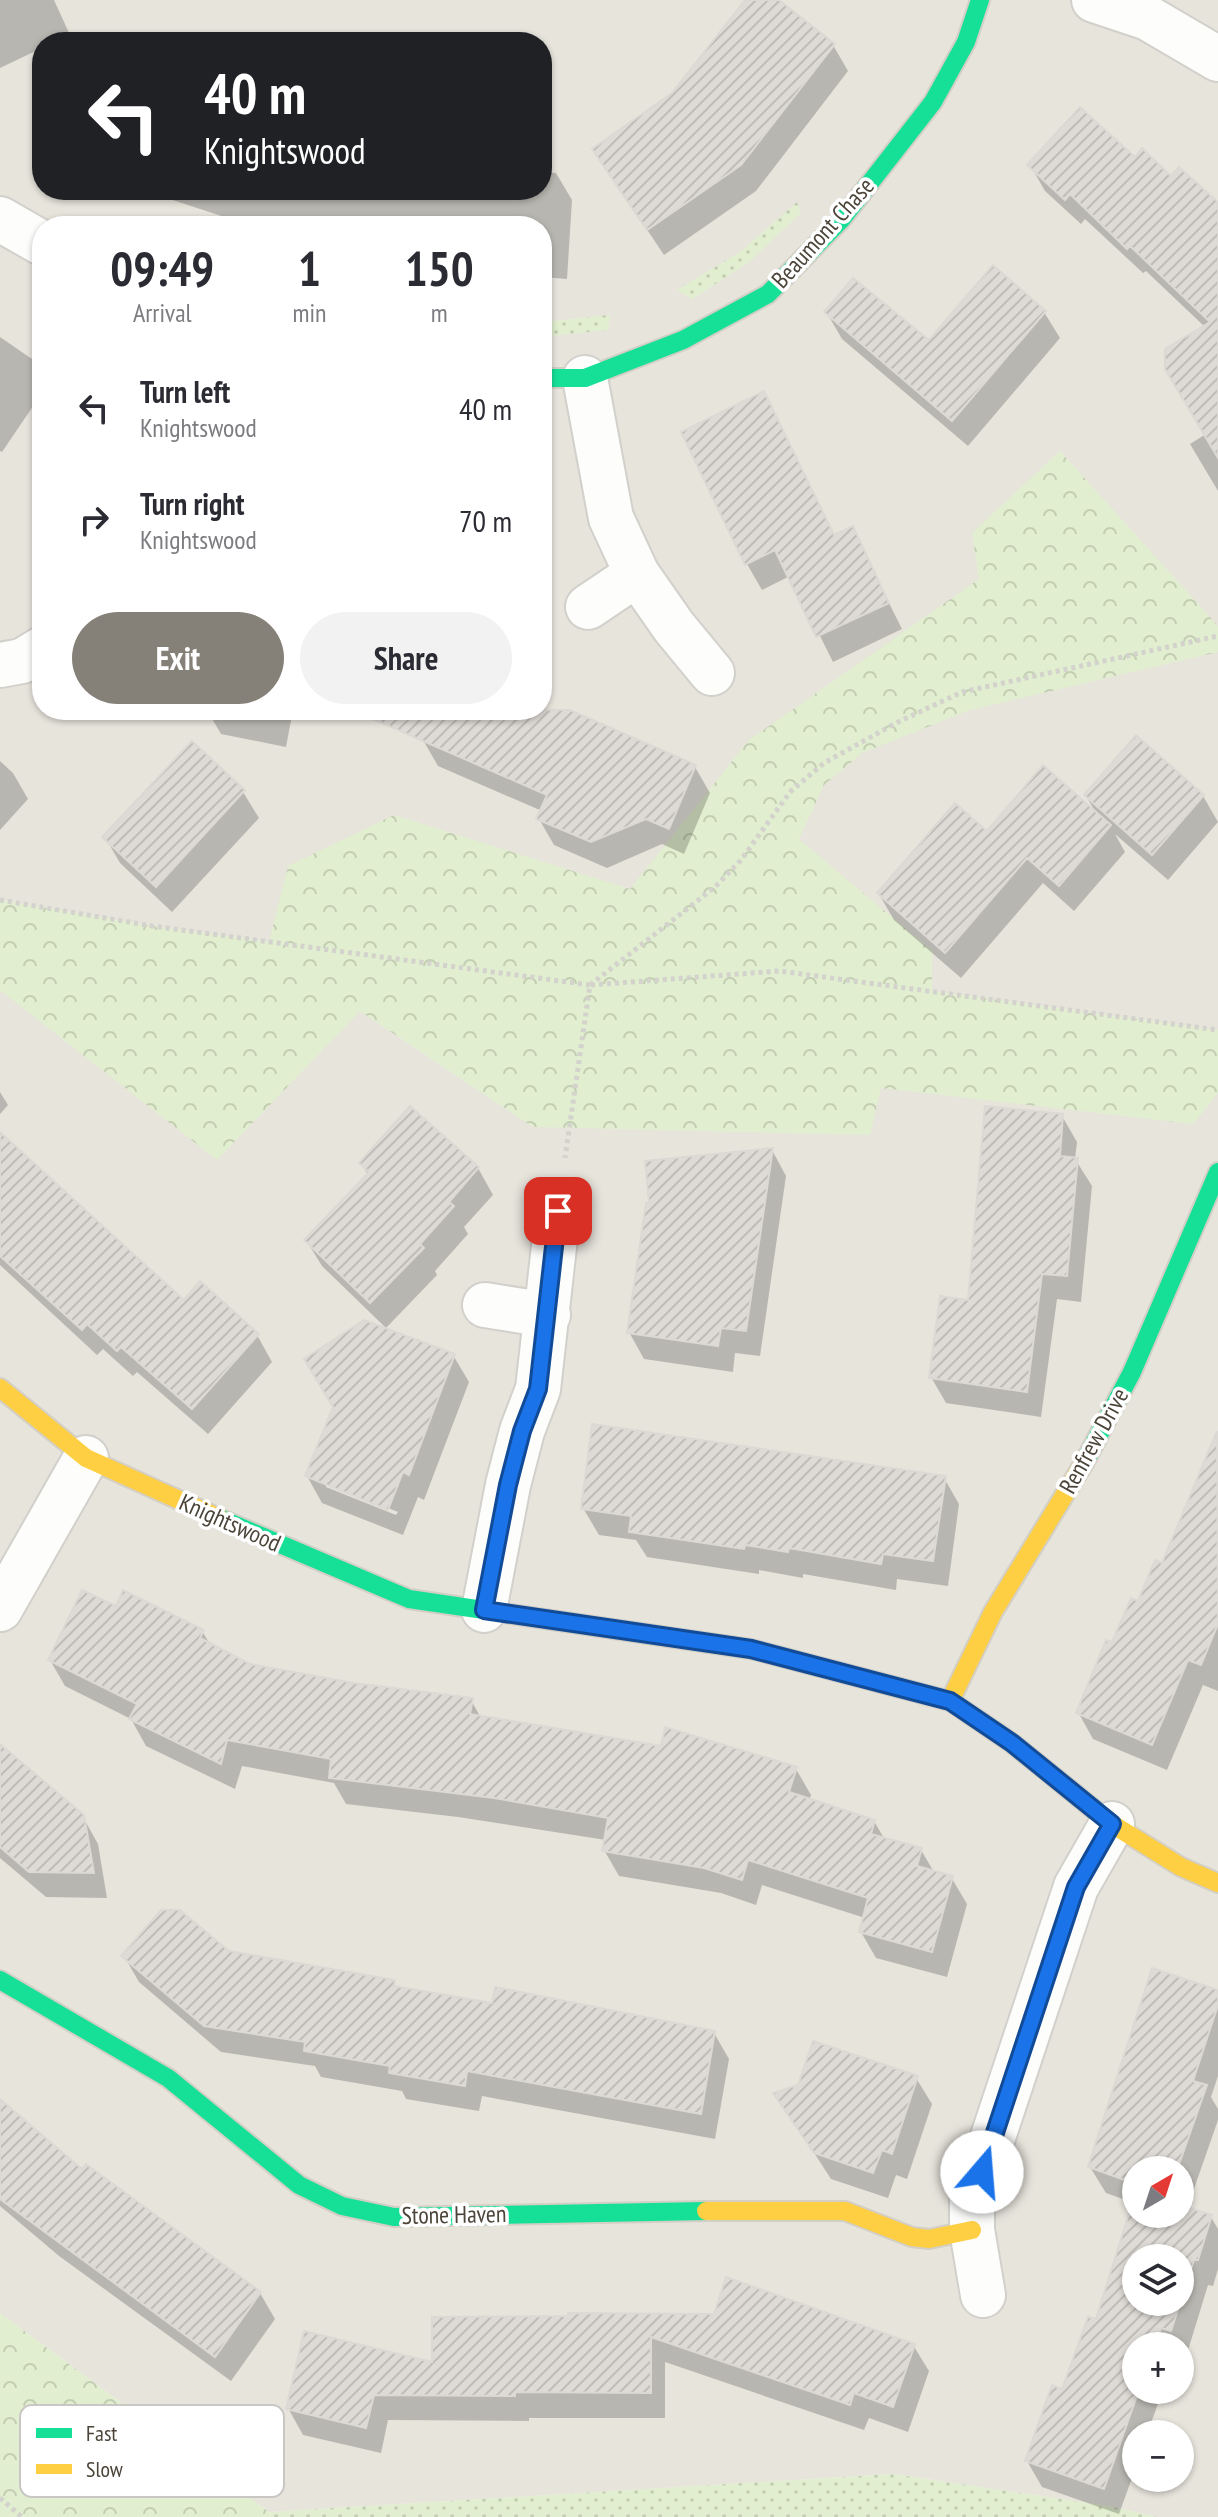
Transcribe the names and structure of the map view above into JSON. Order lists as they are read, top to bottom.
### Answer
{
  "streets": {
    "street": [
      "Beaumont Chase",
      "Renfrew Drive",
      "Knightswood",
      "Stone Haven"
    ]
  },
  "crossings": [
    ["Renfrew Drive", "Knightswood"]
  ],
  "legend": ["Fast", "Slow"],
  "north": "top right",
  "page": {
    "turn": ["40 m", "Knightswood"],
    "eta": [
      "09:49",
      "Arrival",
      "1",
      "min",
      "150",
      "m"
    ],
    "list": [
      {
        "name": "Turn left",
        "note": "Knightswood",
        "value": "40 m"
      },
      {
        "name": "Turn right",
        "note": "Knightswood",
        "value": "70 m"
      }
    ],
    "buttons": ["Exit", "Share"],
    "map_buttons": ["+", "−"]
  }
}
